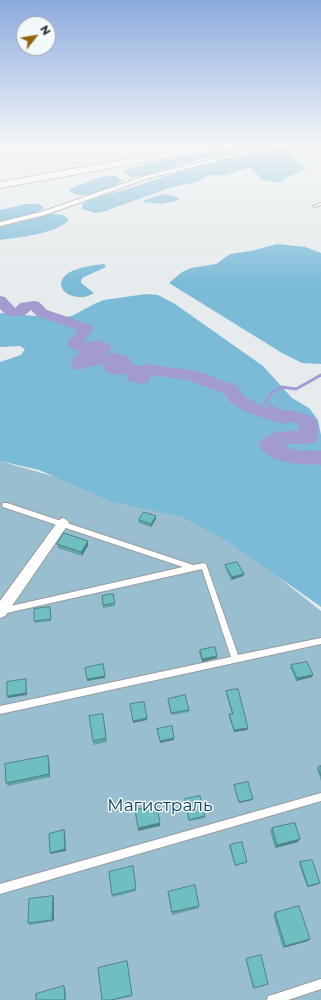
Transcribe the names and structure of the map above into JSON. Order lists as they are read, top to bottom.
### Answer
{
  "parks": ["Магистраль"],
  "north": "top right"
}
